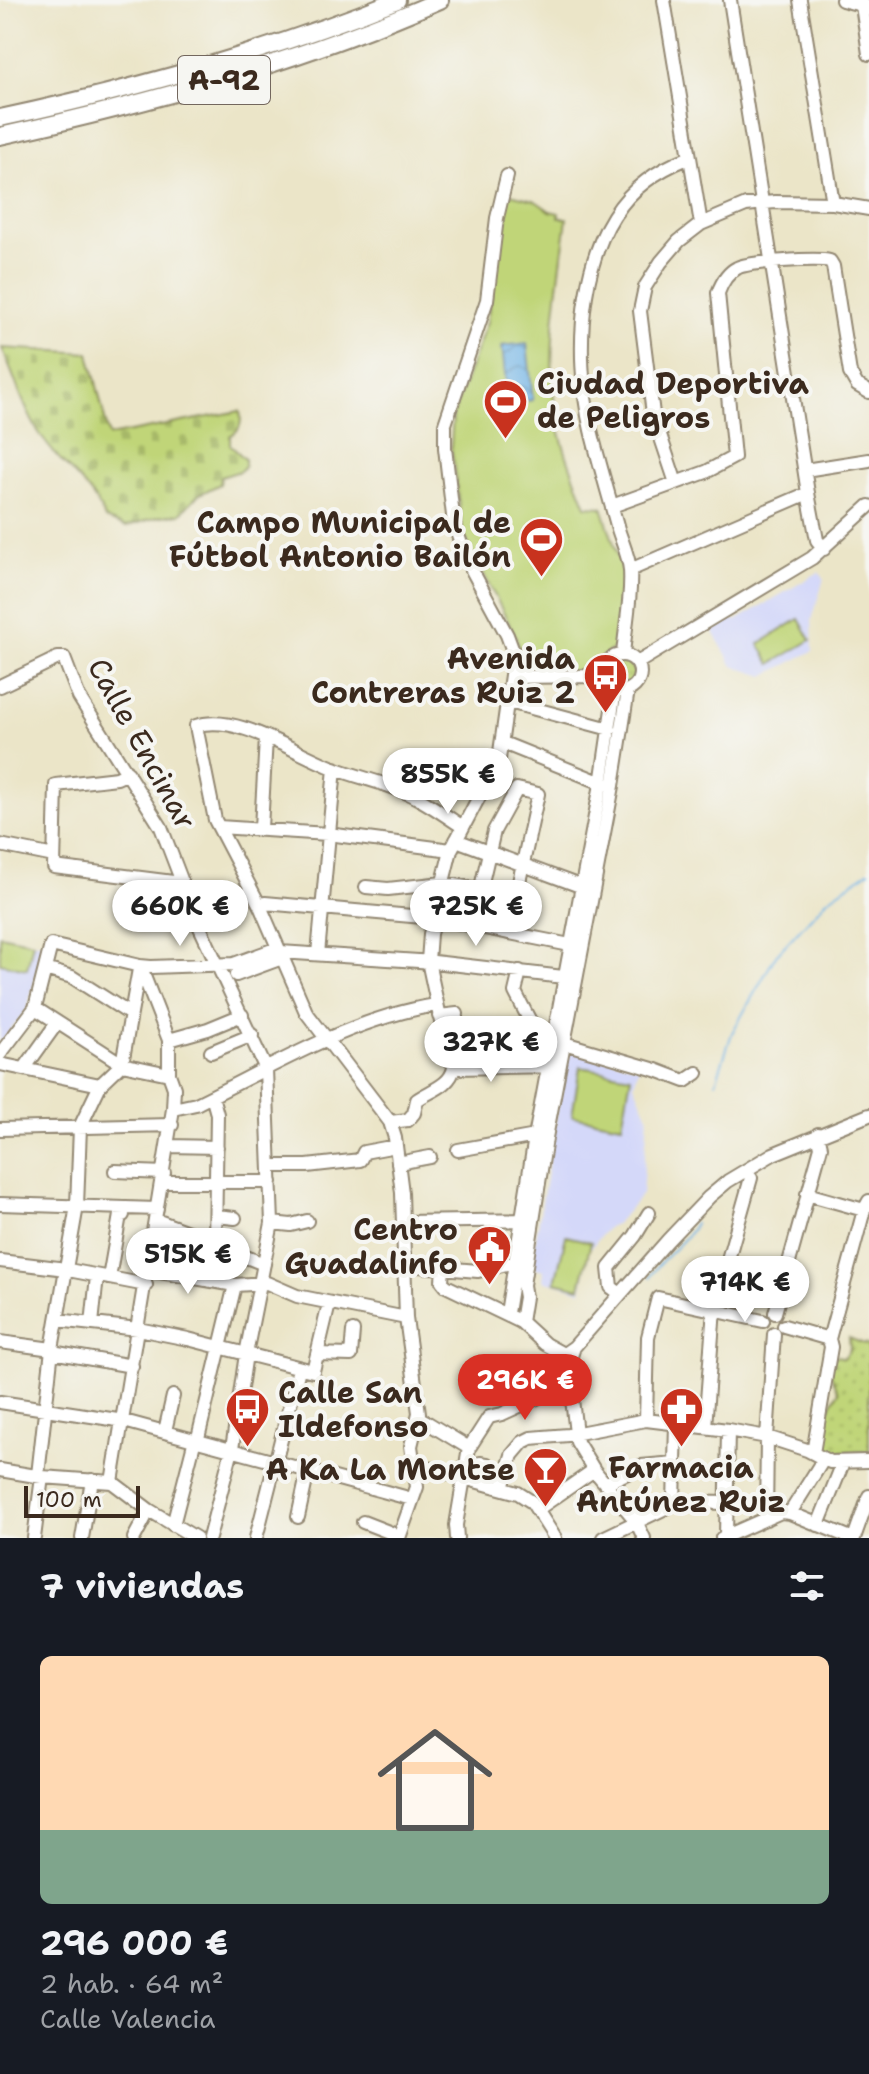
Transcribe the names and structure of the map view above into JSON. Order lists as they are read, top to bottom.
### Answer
{
  "streets": {
    "highway": ["A-92"],
    "street": ["Calle Encinar"]
  },
  "places": {
    "sports": ["Ciudad Deportiva de Peligros", "Campo Municipal de Fútbol Antonio Bailón"],
    "bus stop": ["Avenida Contreras Ruiz 2", "Calle San Ildefonso"],
    "public building": ["Centro Guadalinfo"],
    "pharmacy": ["Farmacia Antúnez Ruiz"],
    "bar": ["A Ka La Montse"]
  },
  "scale_bar": "100 m",
  "page": {
    "price": [
      "855K €",
      "660K €",
      "725K €",
      "327K €",
      "515K €",
      "714K €",
      "296K €"
    ],
    "scale": "100 m",
    "heading": "7 viviendas",
    "list": [
      {
        "name": "296 000 €",
        "note": "2 hab. · 64 m² · Calle Valencia"
      }
    ]
  }
}
